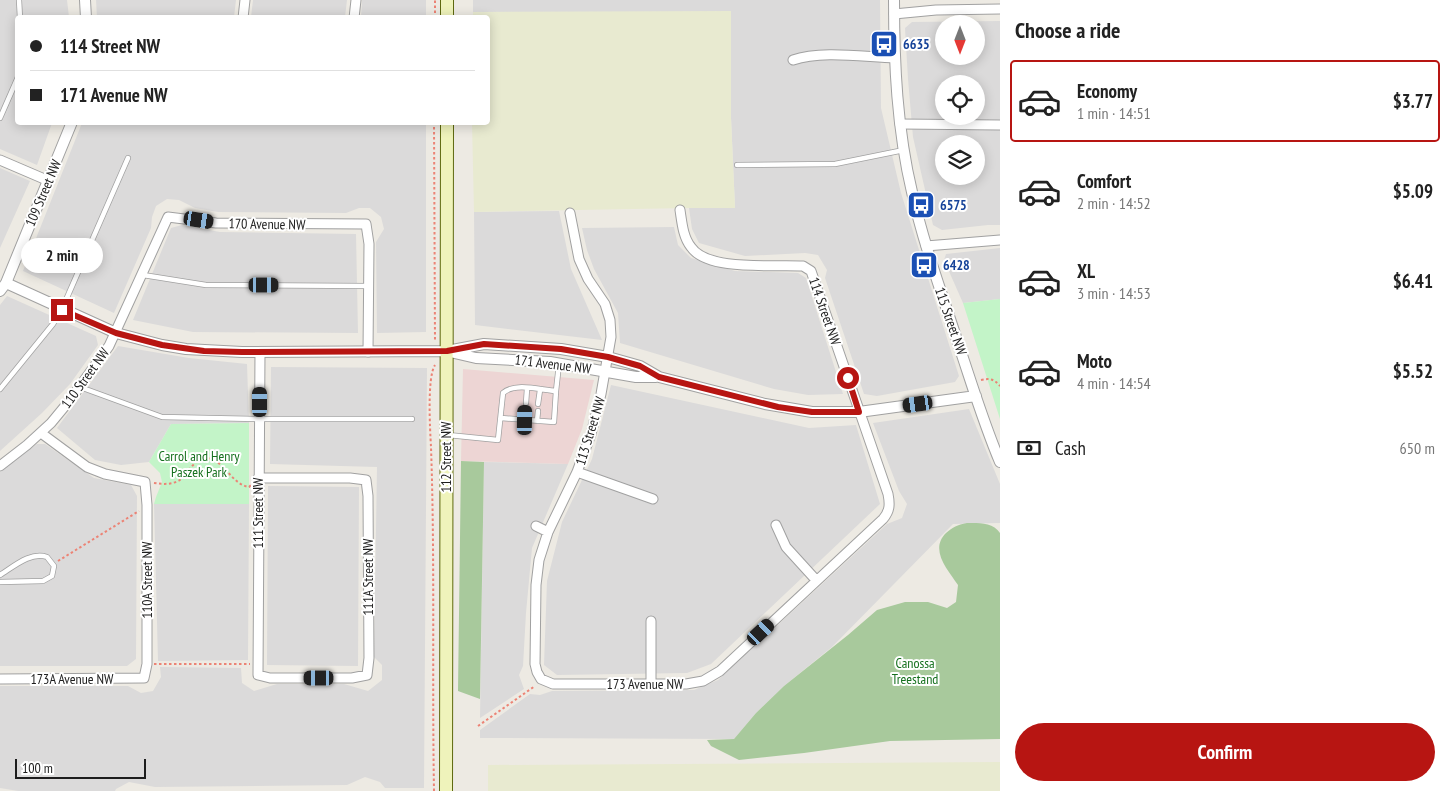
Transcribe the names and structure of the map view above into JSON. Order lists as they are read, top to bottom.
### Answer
{
  "streets": {
    "main road": ["112 Street NW"],
    "street": [
      "109 Street NW",
      "170 Avenue NW",
      "114 Street NW",
      "115 Street NW",
      "171 Avenue NW",
      "110 Street NW",
      "113 Street NW",
      "111 Street NW",
      "111A Street NW",
      "110A Street NW",
      "173A Avenue NW",
      "173 Avenue NW"
    ]
  },
  "crossings": [
    ["109 Street NW", "171 Avenue NW"],
    ["170 Avenue NW", "110 Street NW"],
    ["114 Street NW", "171 Avenue NW"],
    ["114 Street NW", "173 Avenue NW"],
    ["115 Street NW", "171 Avenue NW"],
    ["171 Avenue NW", "110 Street NW"],
    ["171 Avenue NW", "113 Street NW"],
    ["171 Avenue NW", "112 Street NW"],
    ["171 Avenue NW", "111 Street NW"],
    ["113 Street NW", "173 Avenue NW"],
    ["111 Street NW", "111A Street NW"],
    ["110A Street NW", "173A Avenue NW"]
  ],
  "parks": ["Carrol and Henry Paszek Park", "Canossa Treestand"],
  "places": {
    "bus stop": ["6635", "6575", "6428"]
  },
  "scale_bar": "100 m",
  "north": "bottom",
  "page": {
    "heading": "Choose a ride",
    "banner": ["114 Street NW", "171 Avenue NW"],
    "list": [
      {
        "name": "Economy",
        "note": "1 min · 14:51",
        "value": "$3.77"
      },
      {
        "name": "Comfort",
        "note": "2 min · 14:52",
        "value": "$5.09"
      },
      {
        "name": "XL",
        "note": "3 min · 14:53",
        "value": "$6.41"
      },
      {
        "name": "Moto",
        "note": "4 min · 14:54",
        "value": "$5.52"
      }
    ],
    "bubble": "2 min",
    "pay": ["Cash", "650 m"],
    "buttons": "Confirm",
    "scale": "100 m"
  }
}
